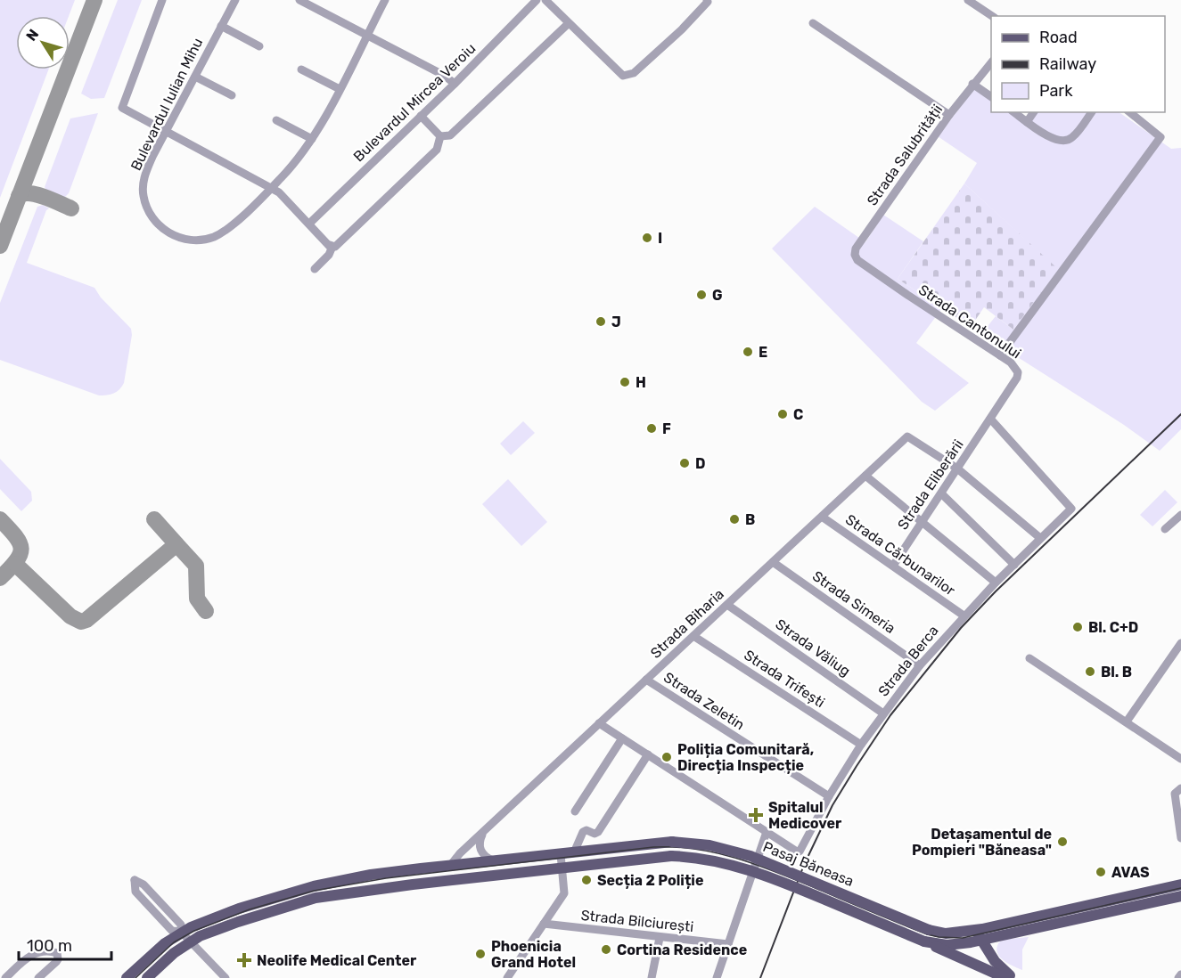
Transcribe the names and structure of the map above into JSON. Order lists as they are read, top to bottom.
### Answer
{
  "streets": {
    "main road": ["Pasaj Băneasa"],
    "street": [
      "Bulevardul Mircea Veroiu",
      "Bulevardul Iulian Mihu",
      "Strada Salubrității",
      "Strada Cantonului",
      "Strada Eliberării",
      "Strada Cărbunarilor",
      "Strada Simeria",
      "Strada Biharia",
      "Strada Văliug",
      "Strada Berca",
      "Strada Trifești",
      "Strada Zeletin",
      "Strada Bilciurești"
    ]
  },
  "crossings": [
    ["Strada Salubrității", "Strada Cantonului"],
    ["Strada Cantonului", "Strada Eliberării"],
    ["Strada Cantonului", "Strada Berca"],
    ["Strada Eliberării", "Strada Cărbunarilor"],
    ["Strada Eliberării", "Strada Biharia"],
    ["Strada Eliberării", "Strada Berca"],
    ["Strada Cărbunarilor", "Strada Biharia"],
    ["Strada Cărbunarilor", "Strada Berca"],
    ["Strada Simeria", "Strada Biharia"],
    ["Strada Simeria", "Strada Berca"],
    ["Strada Biharia", "Strada Văliug"],
    ["Strada Biharia", "Strada Trifești"],
    ["Strada Biharia", "Strada Zeletin"],
    ["Strada Biharia", "Pasaj Băneasa"],
    ["Strada Văliug", "Strada Berca"],
    ["Strada Berca", "Strada Trifești"],
    ["Strada Berca", "Strada Zeletin"]
  ],
  "places": {
    "other": [
      "I",
      "G",
      "J",
      "E",
      "H",
      "C",
      "F",
      "D",
      "B",
      "Bl. C+D",
      "Bl. B",
      "Poliția Comunitară, Direcția Inspecție",
      "Detașamentul de Pompieri \"Băneasa\"",
      "AVAS",
      "Secția 2 Poliție",
      "Cortina Residence",
      "Phoenicia Grand Hotel"
    ],
    "health": ["Spitalul Medicover", "Neolife Medical Center"]
  },
  "legend": ["Road", "Railway", "Park"],
  "scale_bar": "100 m",
  "north": "top left"
}
